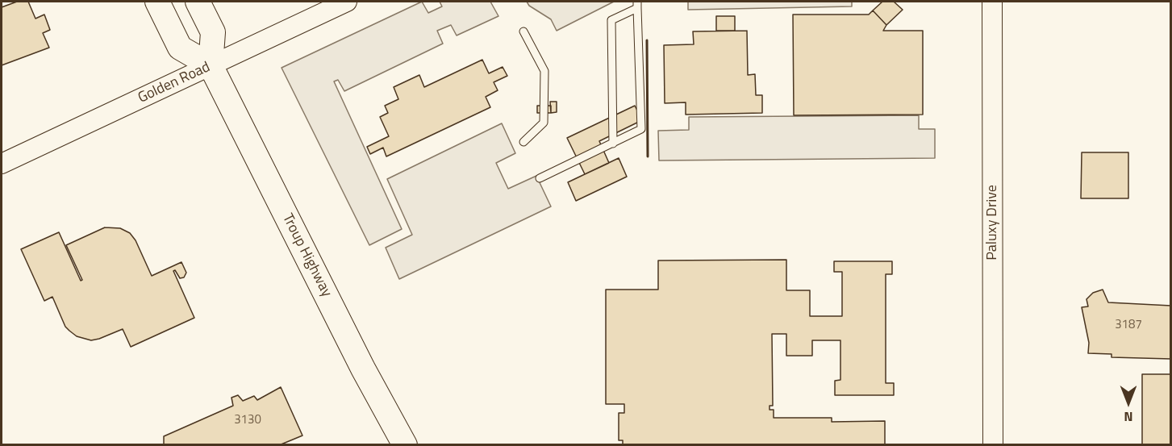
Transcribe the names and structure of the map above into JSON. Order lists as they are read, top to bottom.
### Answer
{
  "streets": {
    "main road": ["Troup Highway"],
    "street": ["Golden Road", "Paluxy Drive"]
  },
  "crossings": [
    ["Golden Road", "Troup Highway"]
  ],
  "house_numbers": ["3187", "3130"],
  "north": "bottom"
}
